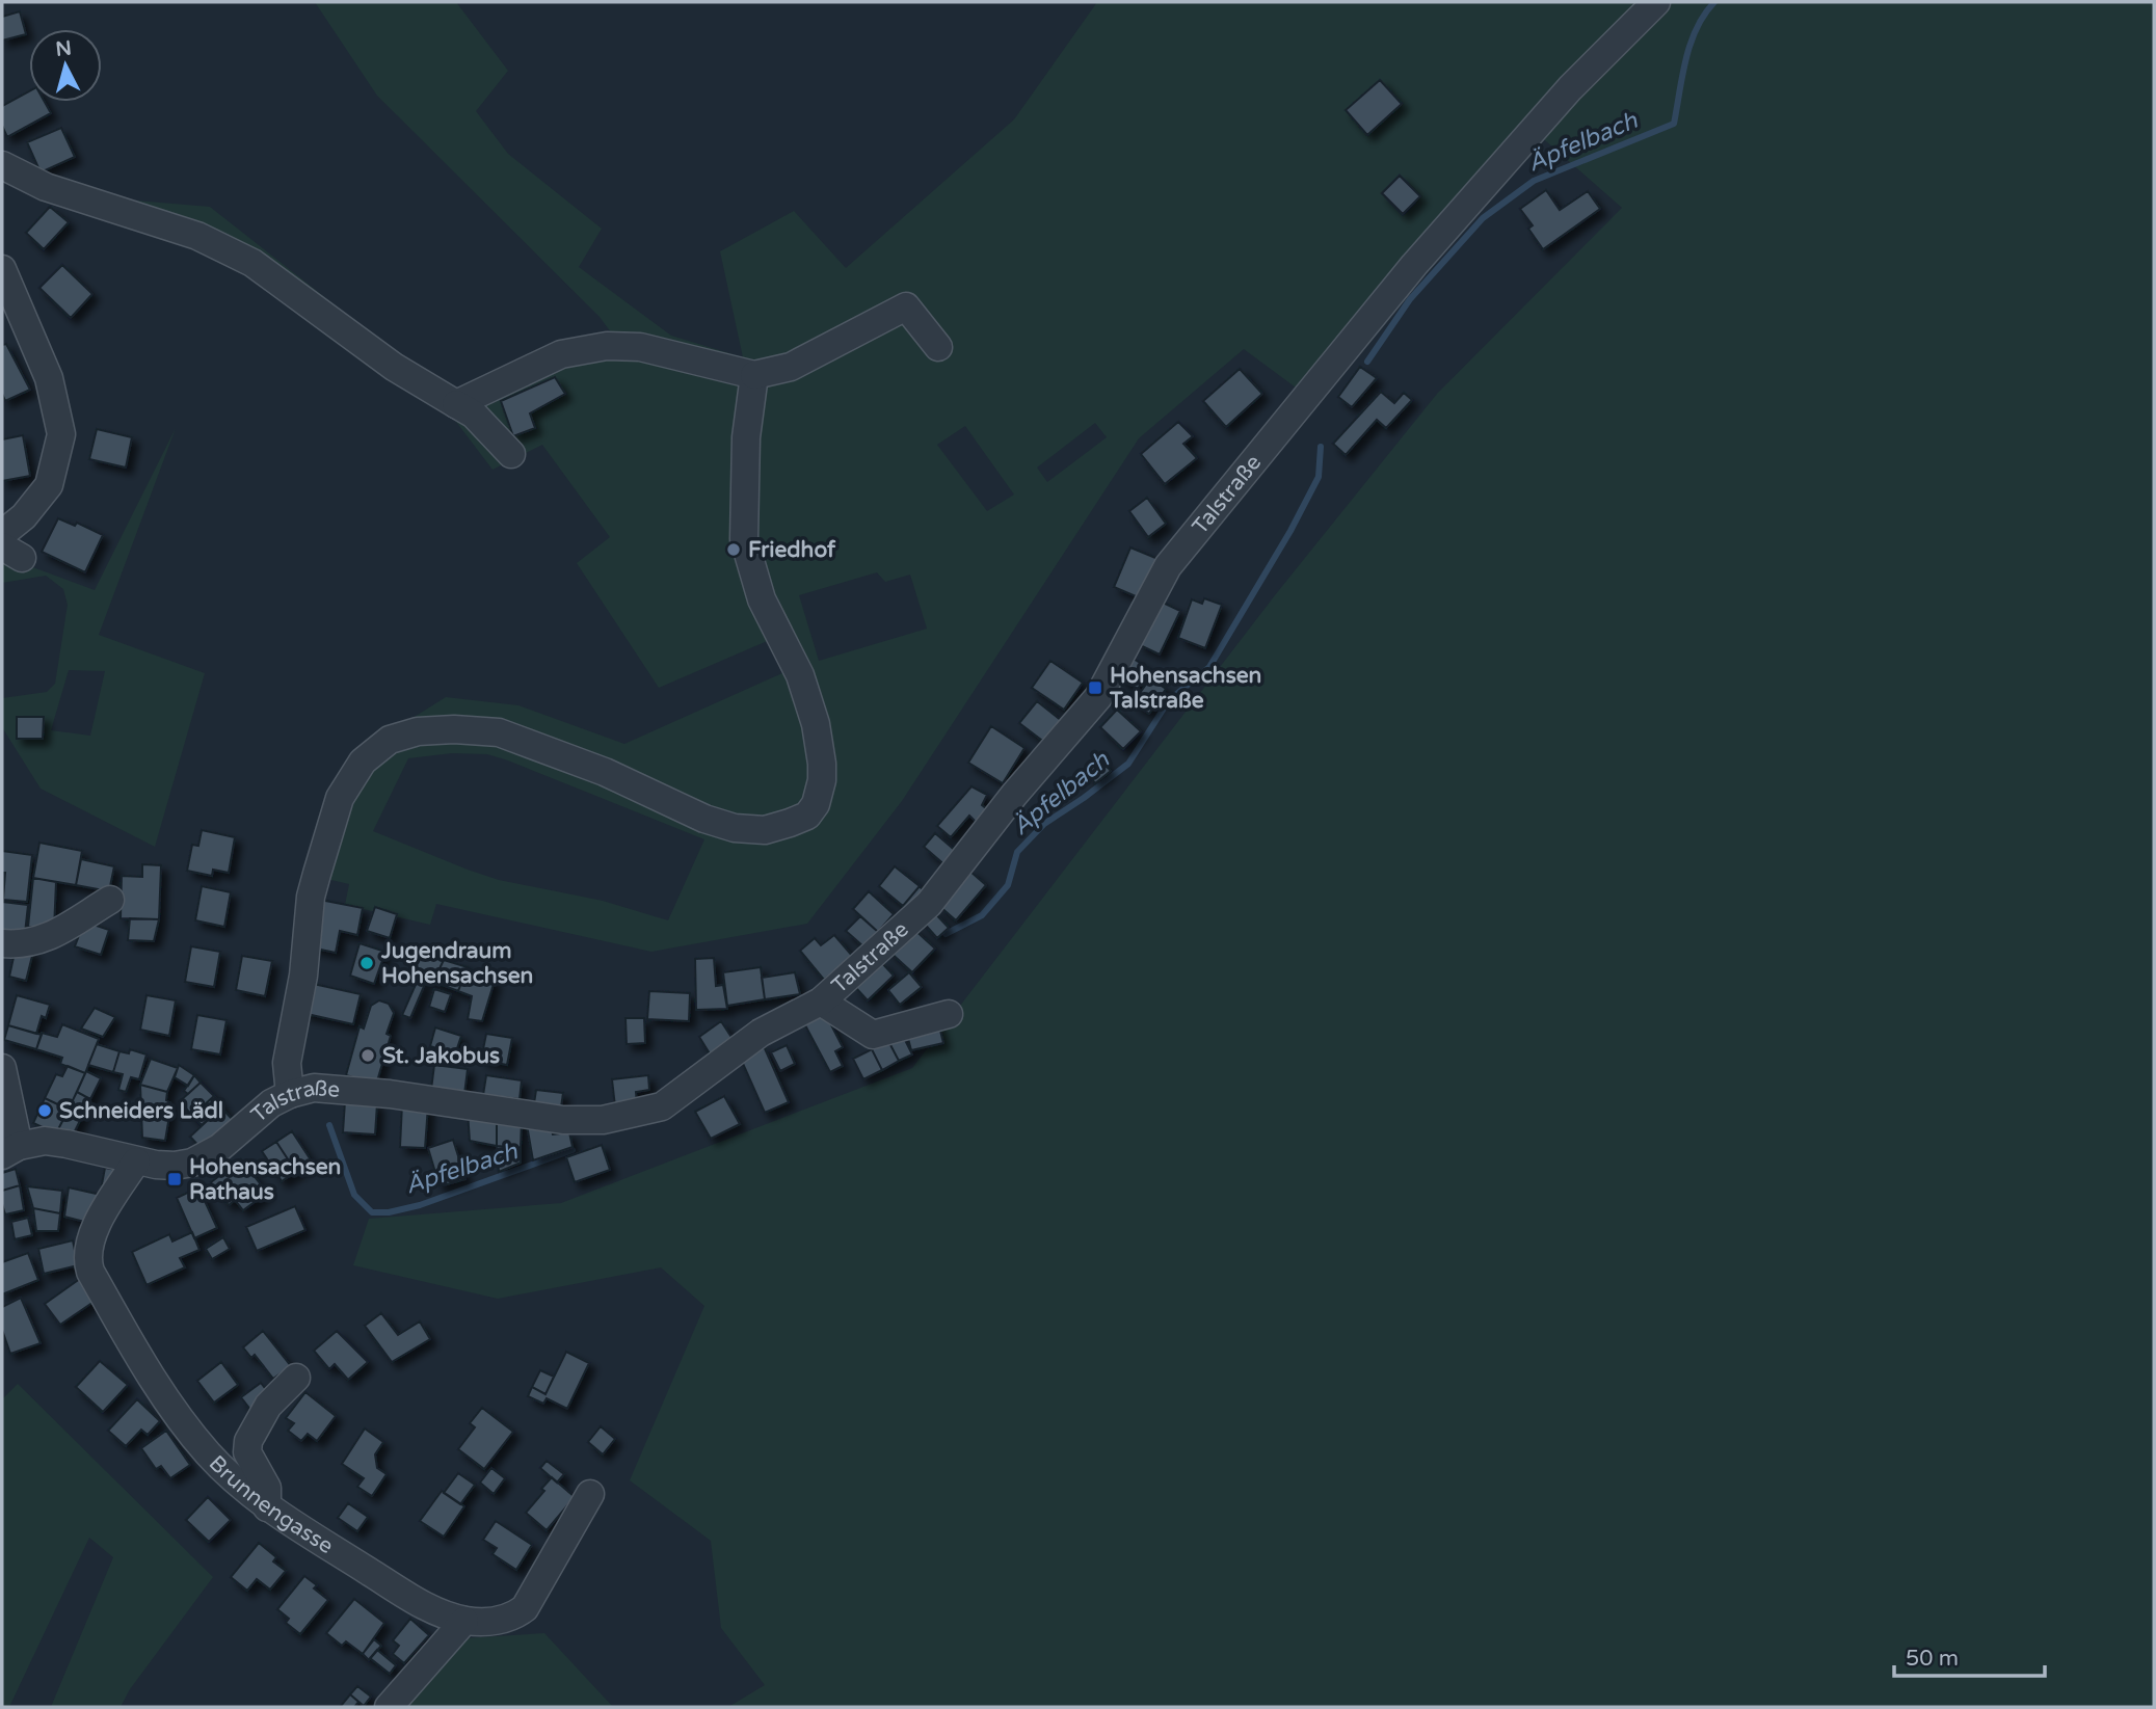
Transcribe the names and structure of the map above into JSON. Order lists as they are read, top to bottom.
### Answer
{
  "streets": {
    "street": ["Talstraße", "Brunnengasse"]
  },
  "crossings": [
    ["Talstraße", "Brunnengasse"]
  ],
  "water": ["Äpfelbach"],
  "places": {
    "other": [
      "Friedhof",
      "Jugendraum Hohensachsen",
      "St. Jakobus",
      "Schneiders Lädl"
    ],
    "transit": ["Hohensachsen Talstraße", "Hohensachsen Rathaus"]
  },
  "scale_bar": "50 m",
  "north": "top"
}
